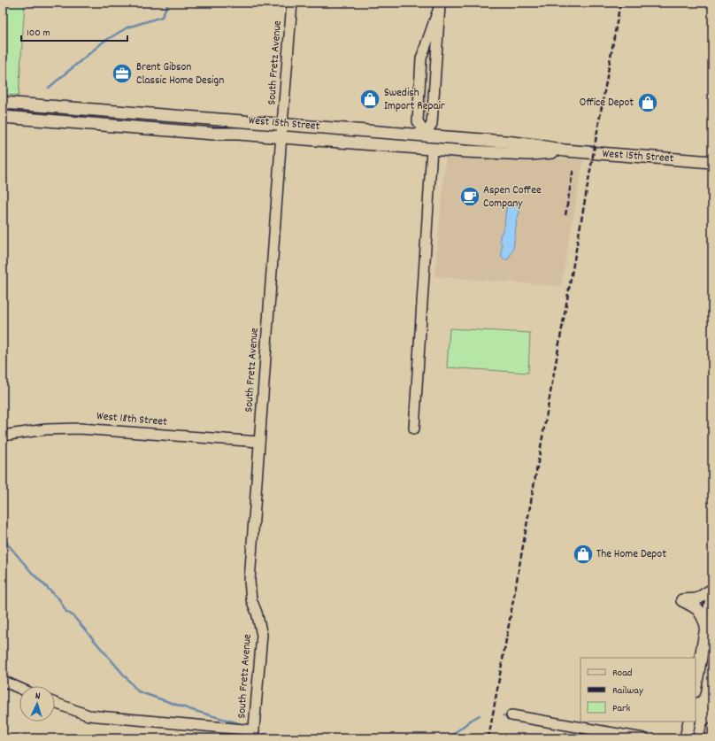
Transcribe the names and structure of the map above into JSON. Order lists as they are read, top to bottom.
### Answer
{
  "streets": {
    "main road": ["West 15th Street"],
    "street": ["South Fretz Avenue", "West 18th Street"]
  },
  "crossings": [
    ["South Fretz Avenue", "West 15th Street"],
    ["South Fretz Avenue", "West 18th Street"]
  ],
  "places": {
    "office": ["Brent Gibson Classic Home Design"],
    "shop": ["Swedish Import Repair", "Office Depot", "The Home Depot"],
    "cafe": ["Aspen Coffee Company"]
  },
  "legend": ["Road", "Railway", "Park"],
  "scale_bar": "100 m",
  "north": "top"
}
